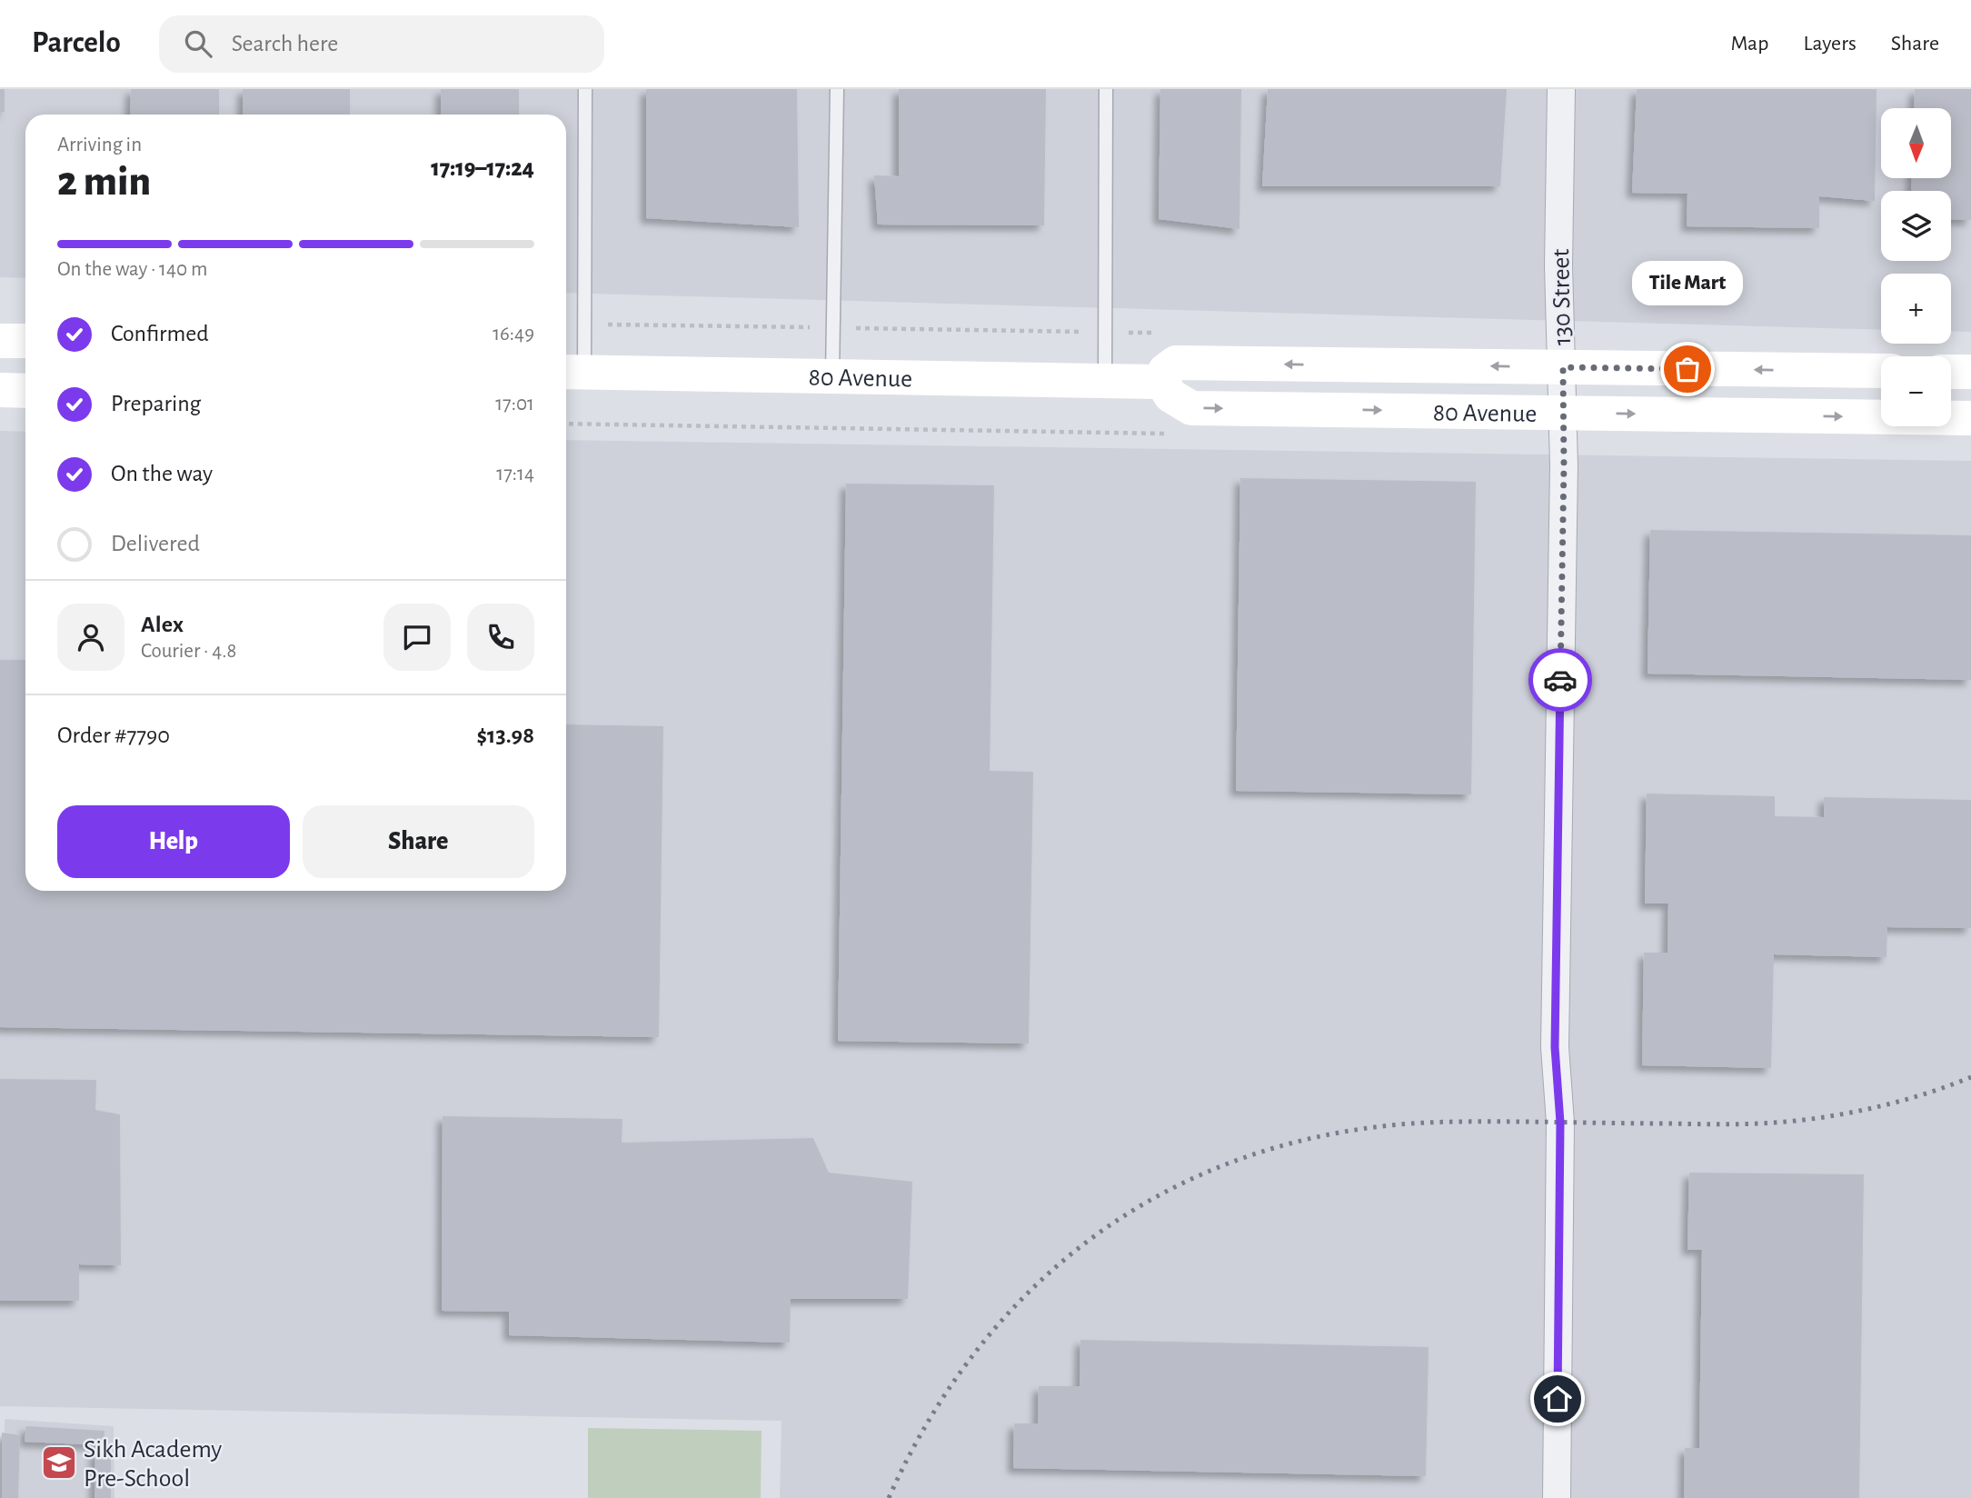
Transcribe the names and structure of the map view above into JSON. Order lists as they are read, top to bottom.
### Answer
{
  "streets": {
    "main road": ["80 Avenue"],
    "street": ["130 Street"]
  },
  "crossings": [
    ["130 Street", "80 Avenue"]
  ],
  "places": {
    "other": ["Tile Mart"],
    "school or university": ["Sikh Academy Pre-School"]
  },
  "north": "bottom",
  "page": {
    "header": "Parcelo",
    "search": "Search here",
    "nav": ["Map", "Layers", "Share"],
    "map_buttons": ["+", "−"],
    "heading": ["2 min", "Arriving in", "17:19–17:24"],
    "panel": [
      "Alex",
      "Courier · 4.8",
      "Order #7790",
      "$13.98"
    ],
    "bar": "On the way · 140 m",
    "bubble": "Tile Mart",
    "list": [
      ["Confirmed", "16:49"],
      ["Preparing", "17:01"],
      ["On the way", "17:14"],
      "Delivered"
    ],
    "buttons": ["Help", "Share"]
  }
}
